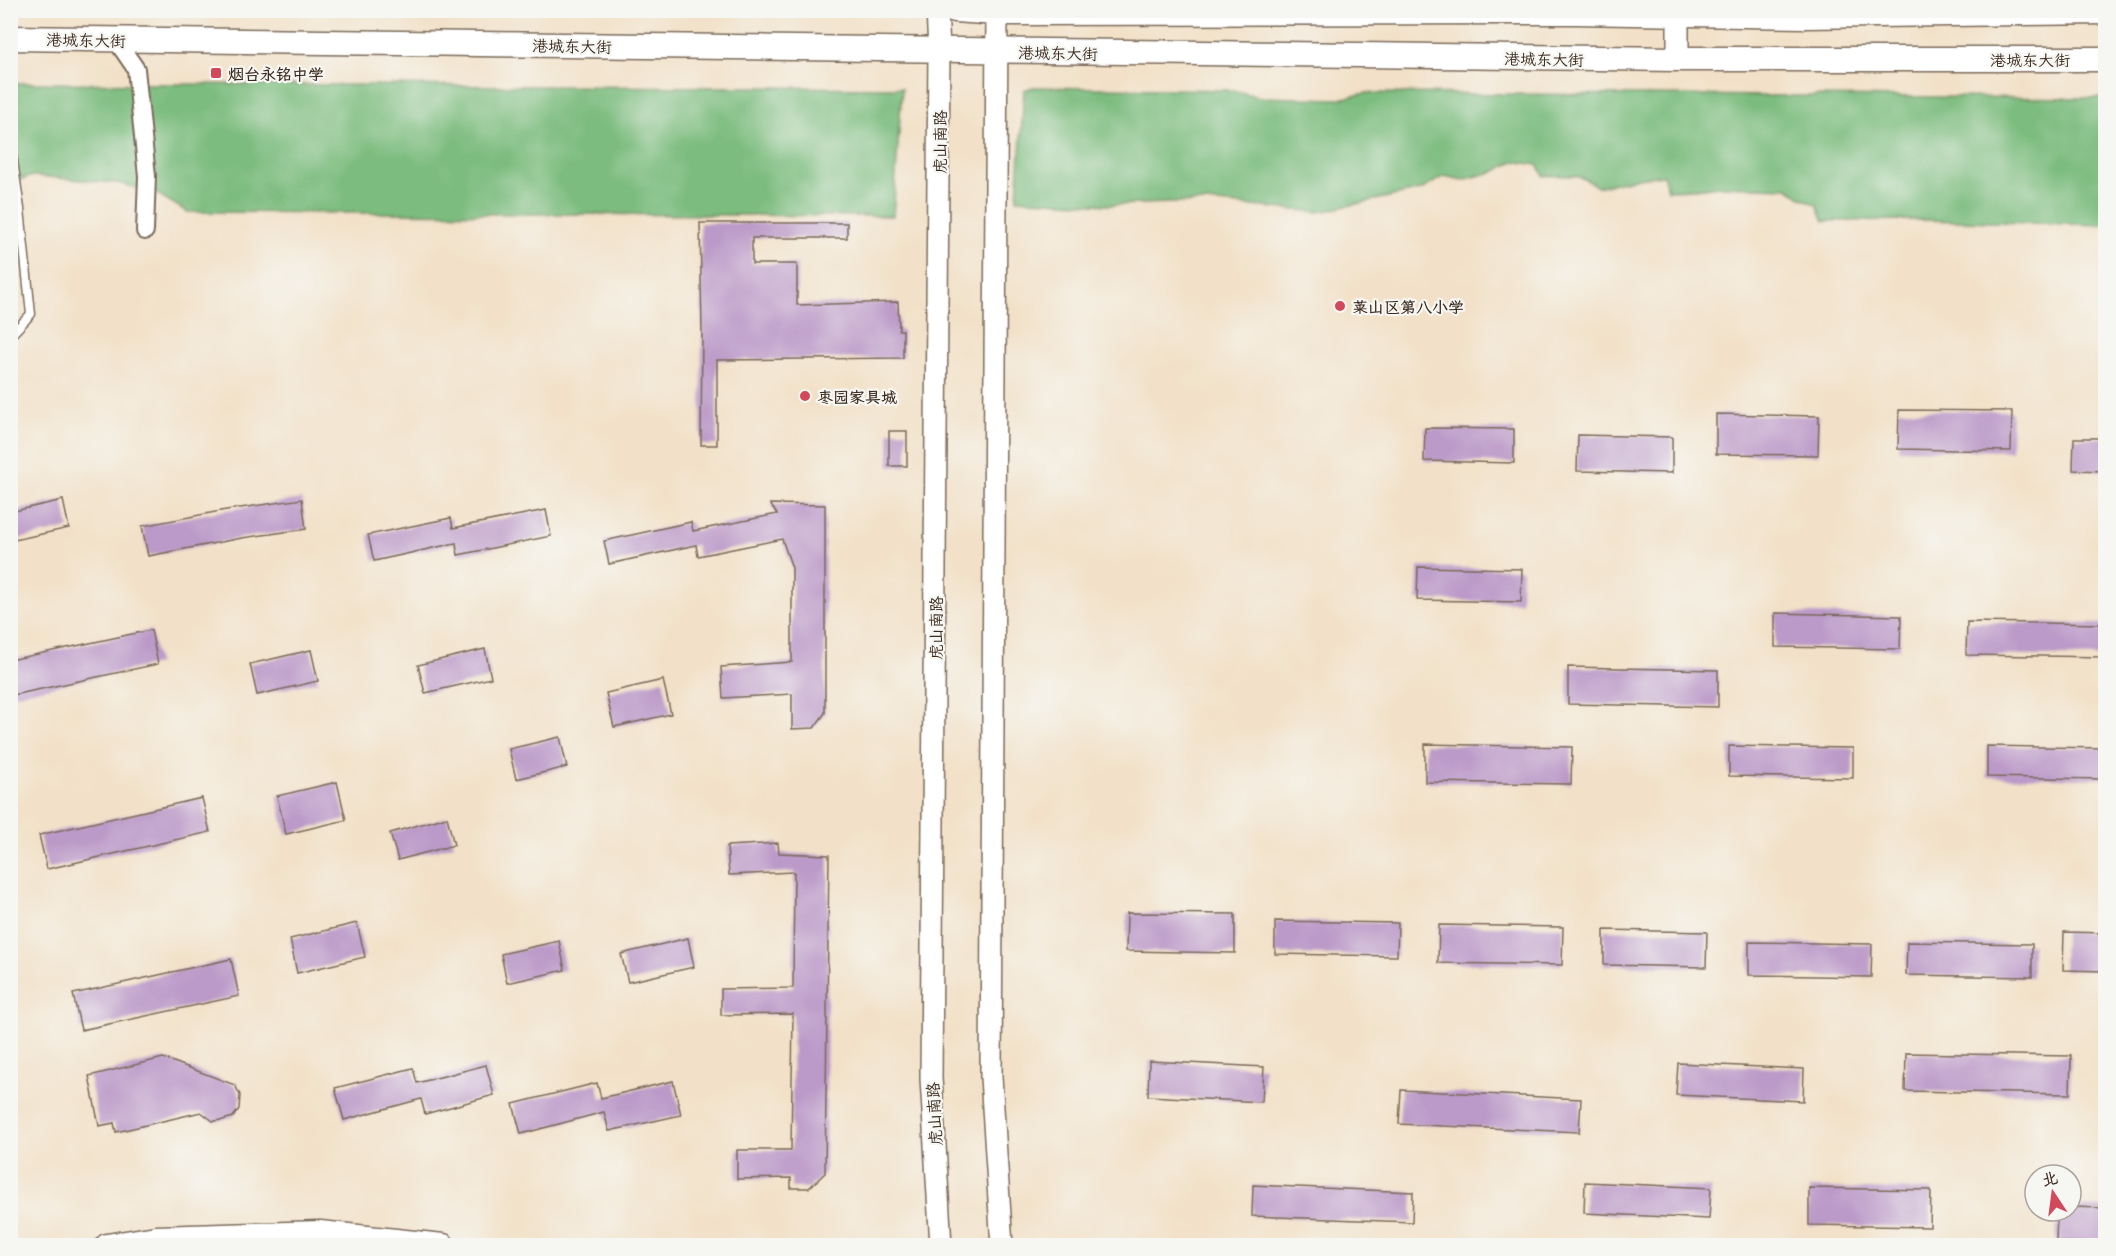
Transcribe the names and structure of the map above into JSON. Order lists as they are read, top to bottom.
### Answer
{
  "streets": {
    "main road": ["港城东大街"],
    "street": ["虎山南路"]
  },
  "crossings": [
    ["港城东大街", "虎山南路"]
  ],
  "places": {
    "transit": ["烟台永铭中学"],
    "other": ["莱山区第八小学", "枣园家具城"]
  },
  "north": "top"
}
